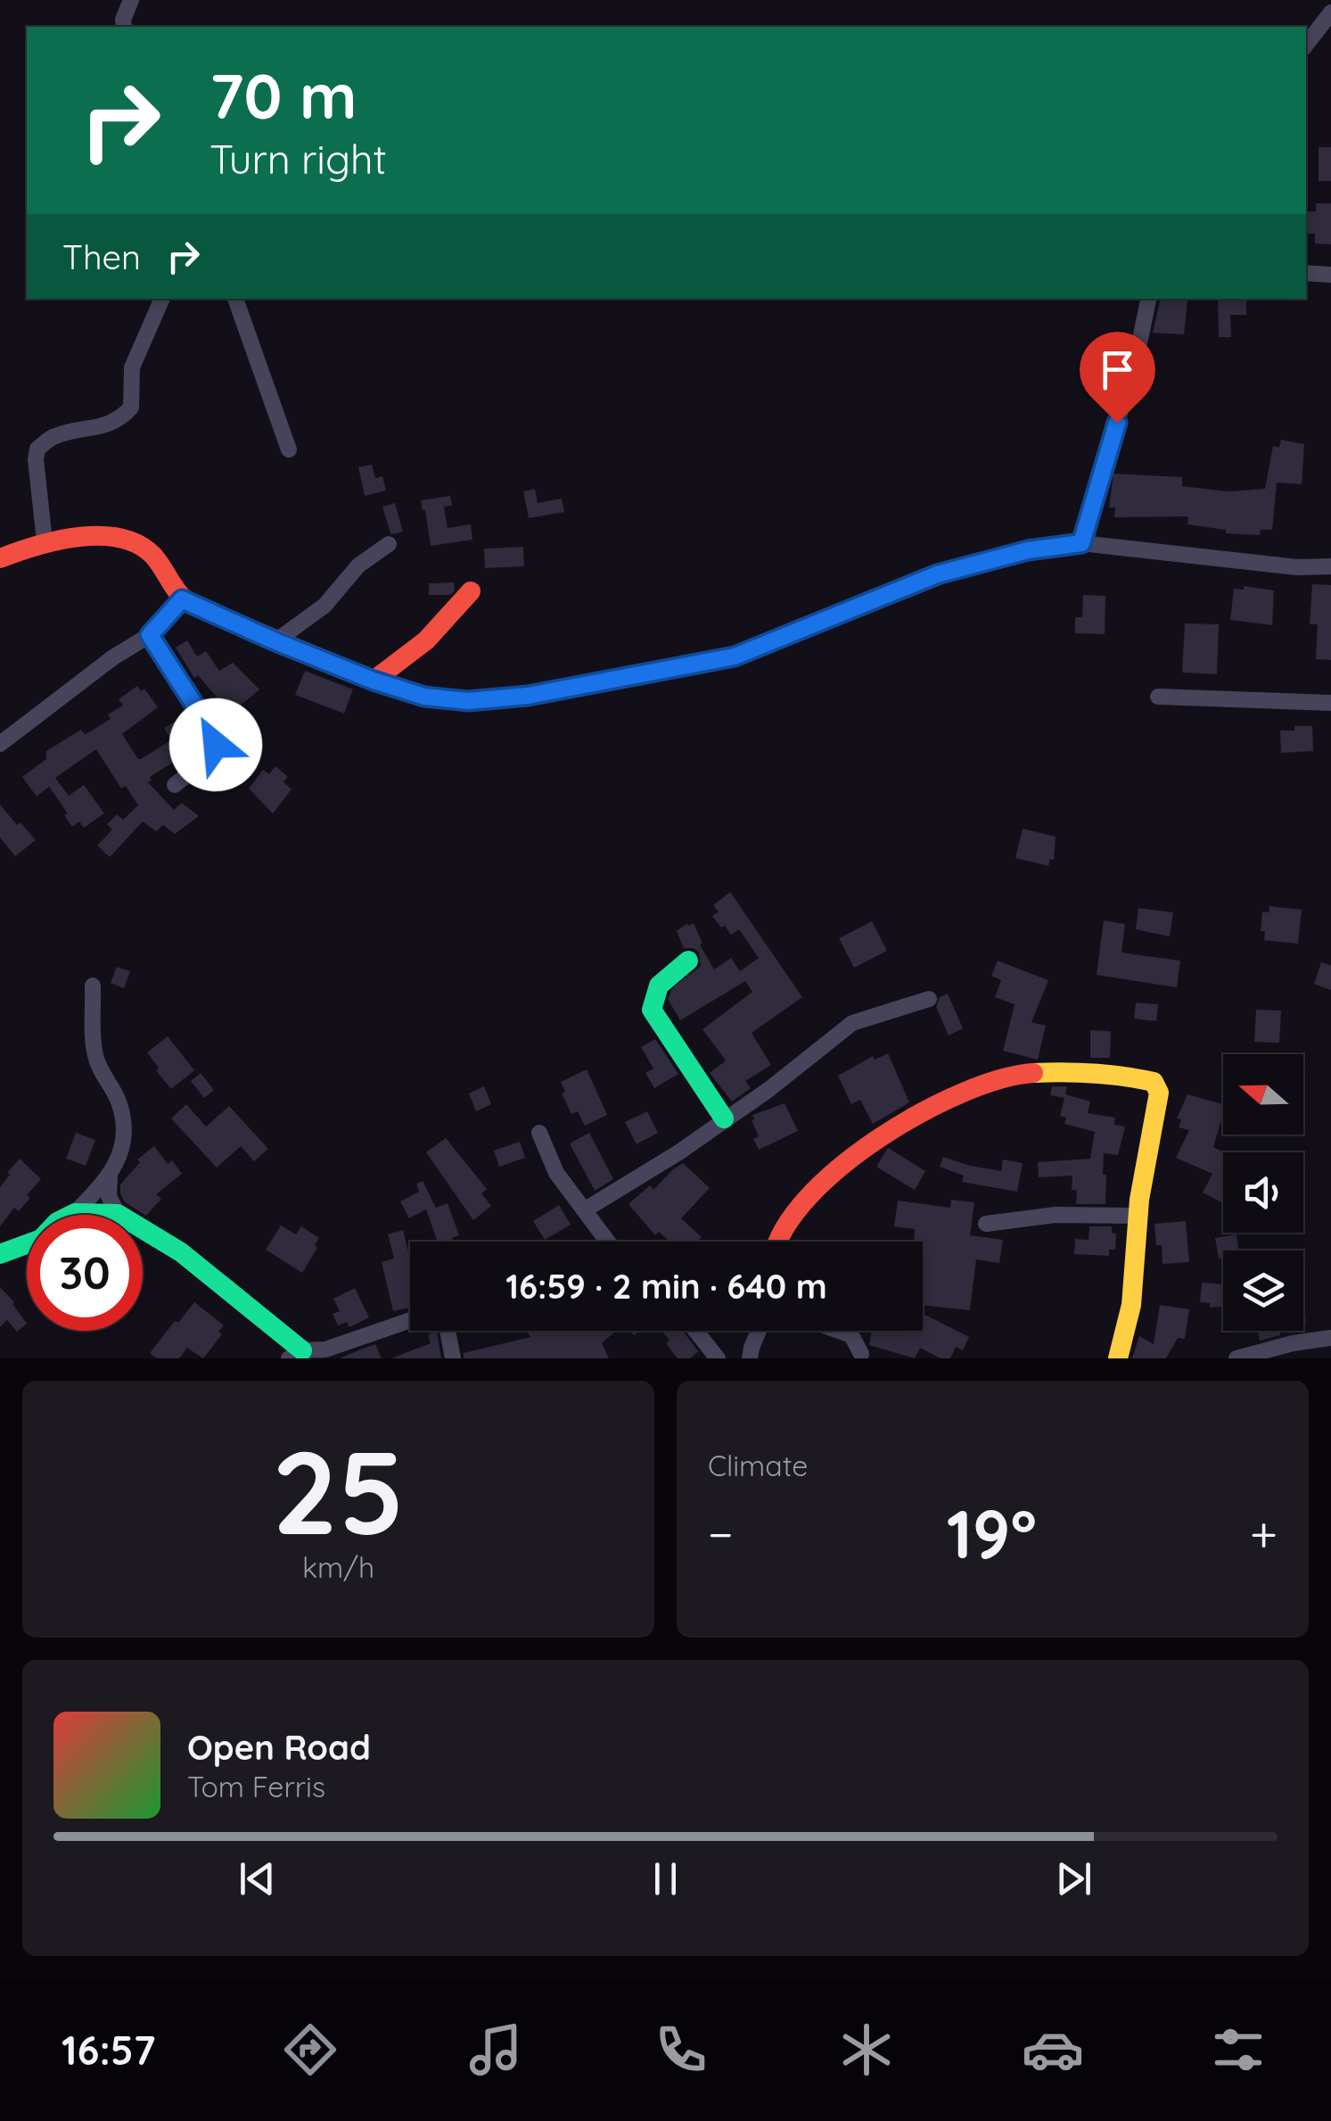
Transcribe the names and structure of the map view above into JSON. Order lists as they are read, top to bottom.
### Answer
{
  "north": "left",
  "page": {
    "turn": ["70 m", "Turn right"],
    "then": "Then",
    "limit": "30",
    "trip": "16:59 · 2 min · 640 m",
    "tile": [
      ["25", "km/h"],
      "Climate"
    ],
    "heat": ["−", "19°", "+"],
    "song": ["Open Road", "Tom Ferris"],
    "tabs": "16:57"
  }
}
